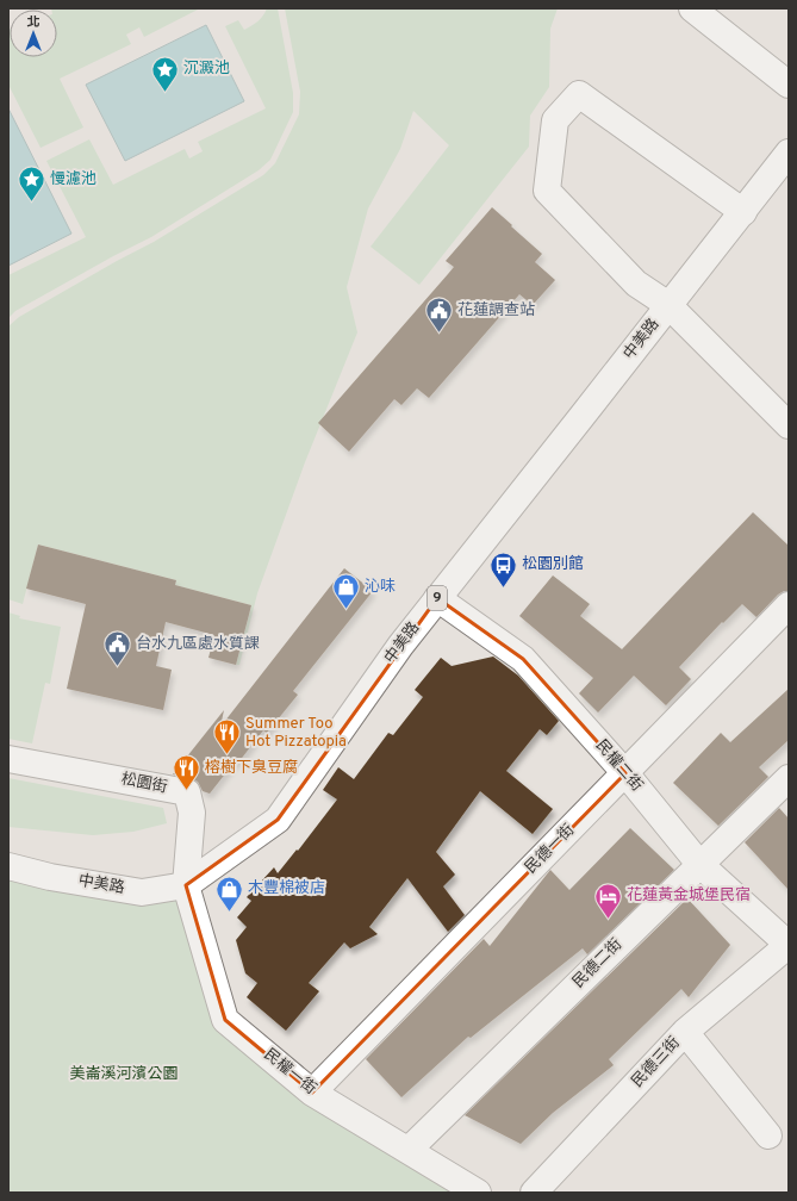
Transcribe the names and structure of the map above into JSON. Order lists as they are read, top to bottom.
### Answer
{
  "streets": {
    "street": [
      "中美路",
      "9",
      "民權二街",
      "松園街",
      "民德一街",
      "民德二街",
      "民德三街",
      "民權一街"
    ]
  },
  "crossings": [
    ["中美路", "民權二街"],
    ["中美路", "松園街"],
    ["中美路", "民權一街"],
    ["民權二街", "民德一街"],
    ["民權二街", "民德二街"],
    ["民權二街", "民德三街"],
    ["松園街", "民權一街"],
    ["民德一街", "民權一街"],
    ["民德二街", "民權一街"]
  ],
  "parks": ["美崙溪河濱公園"],
  "places": {
    "place": ["沉澱池", "慢濾池"],
    "public building": ["花蓮調查站", "台水九區處水質課"],
    "bus stop": ["松園別館"],
    "shop": ["沁味", "木豐棉被店"],
    "restaurant": ["Summer Too Hot Pizzatopia", "榕樹下臭豆腐"],
    "hotel": ["花蓮黃金城堡民宿"]
  },
  "north": "top"
}
